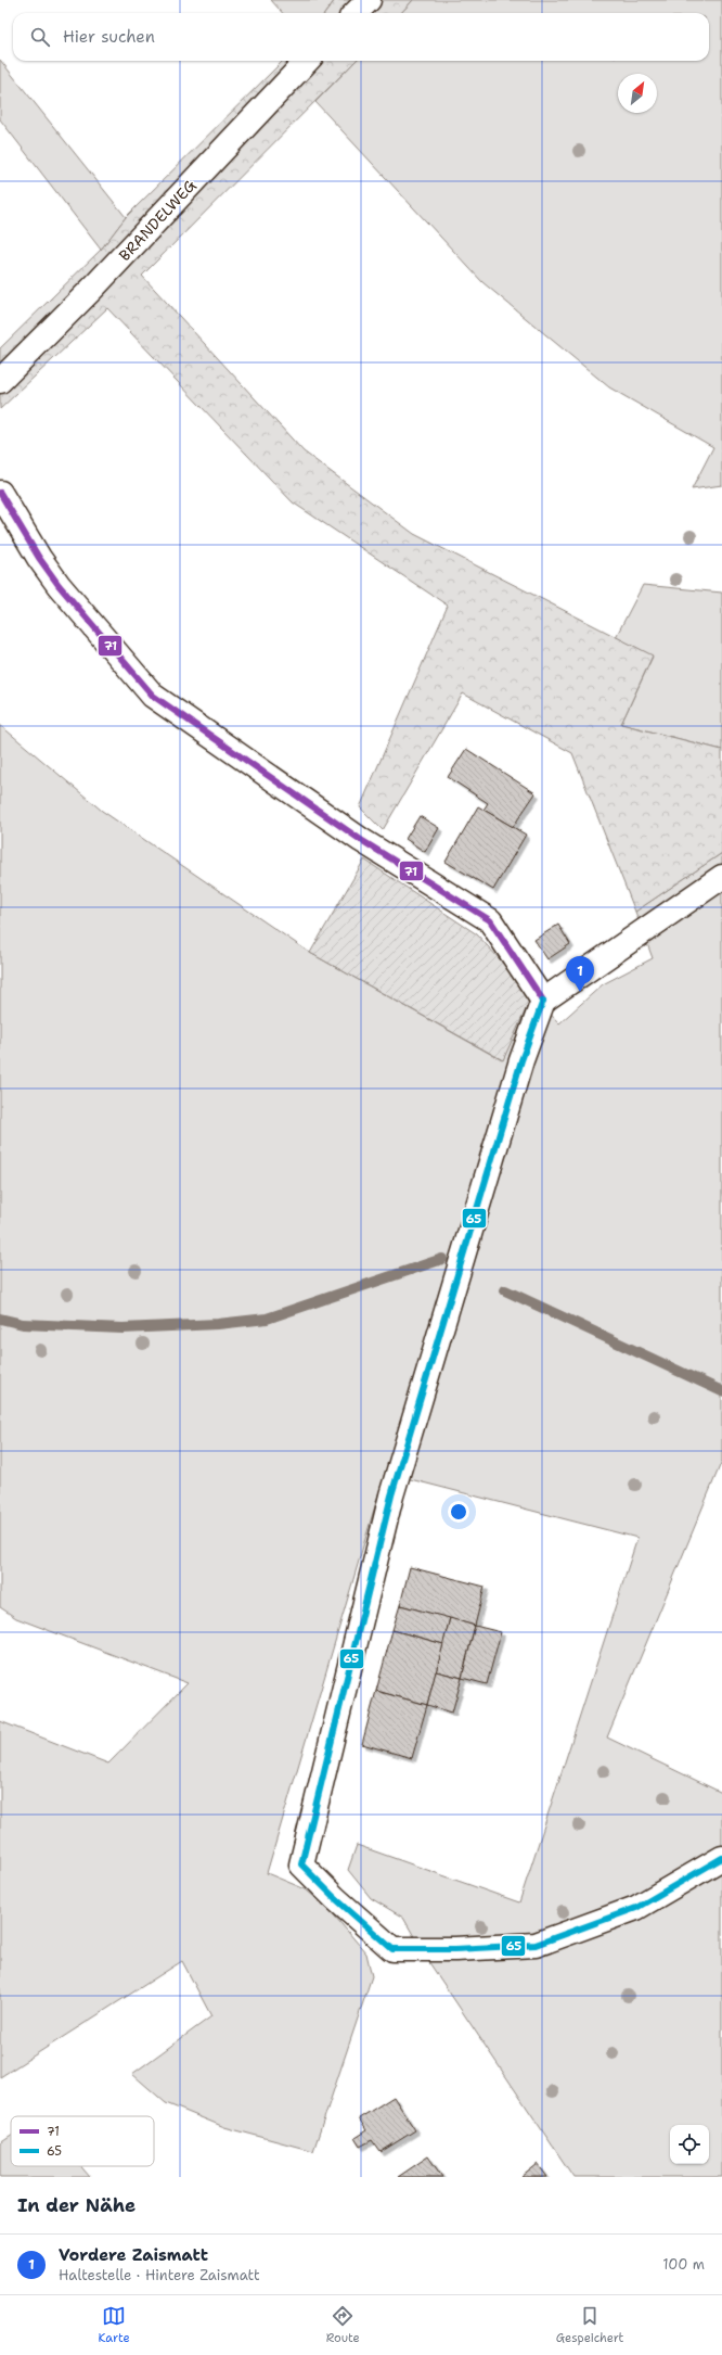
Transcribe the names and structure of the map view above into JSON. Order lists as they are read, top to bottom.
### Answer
{
  "streets": {
    "street": ["BRANDELWEG"]
  },
  "lines": ["transit line 71", "transit line 65"],
  "legend": ["71", "65"],
  "north": "top right",
  "page": {
    "search": "Hier suchen",
    "pins": "1",
    "heading": "In der Nähe",
    "list": [
      {
        "mark": "1",
        "name": "Vordere Zaismatt",
        "note": "Haltestelle · Hintere Zaismatt",
        "value": "100 m"
      }
    ],
    "nav": ["Karte", "Route", "Gespeichert"]
  }
}
